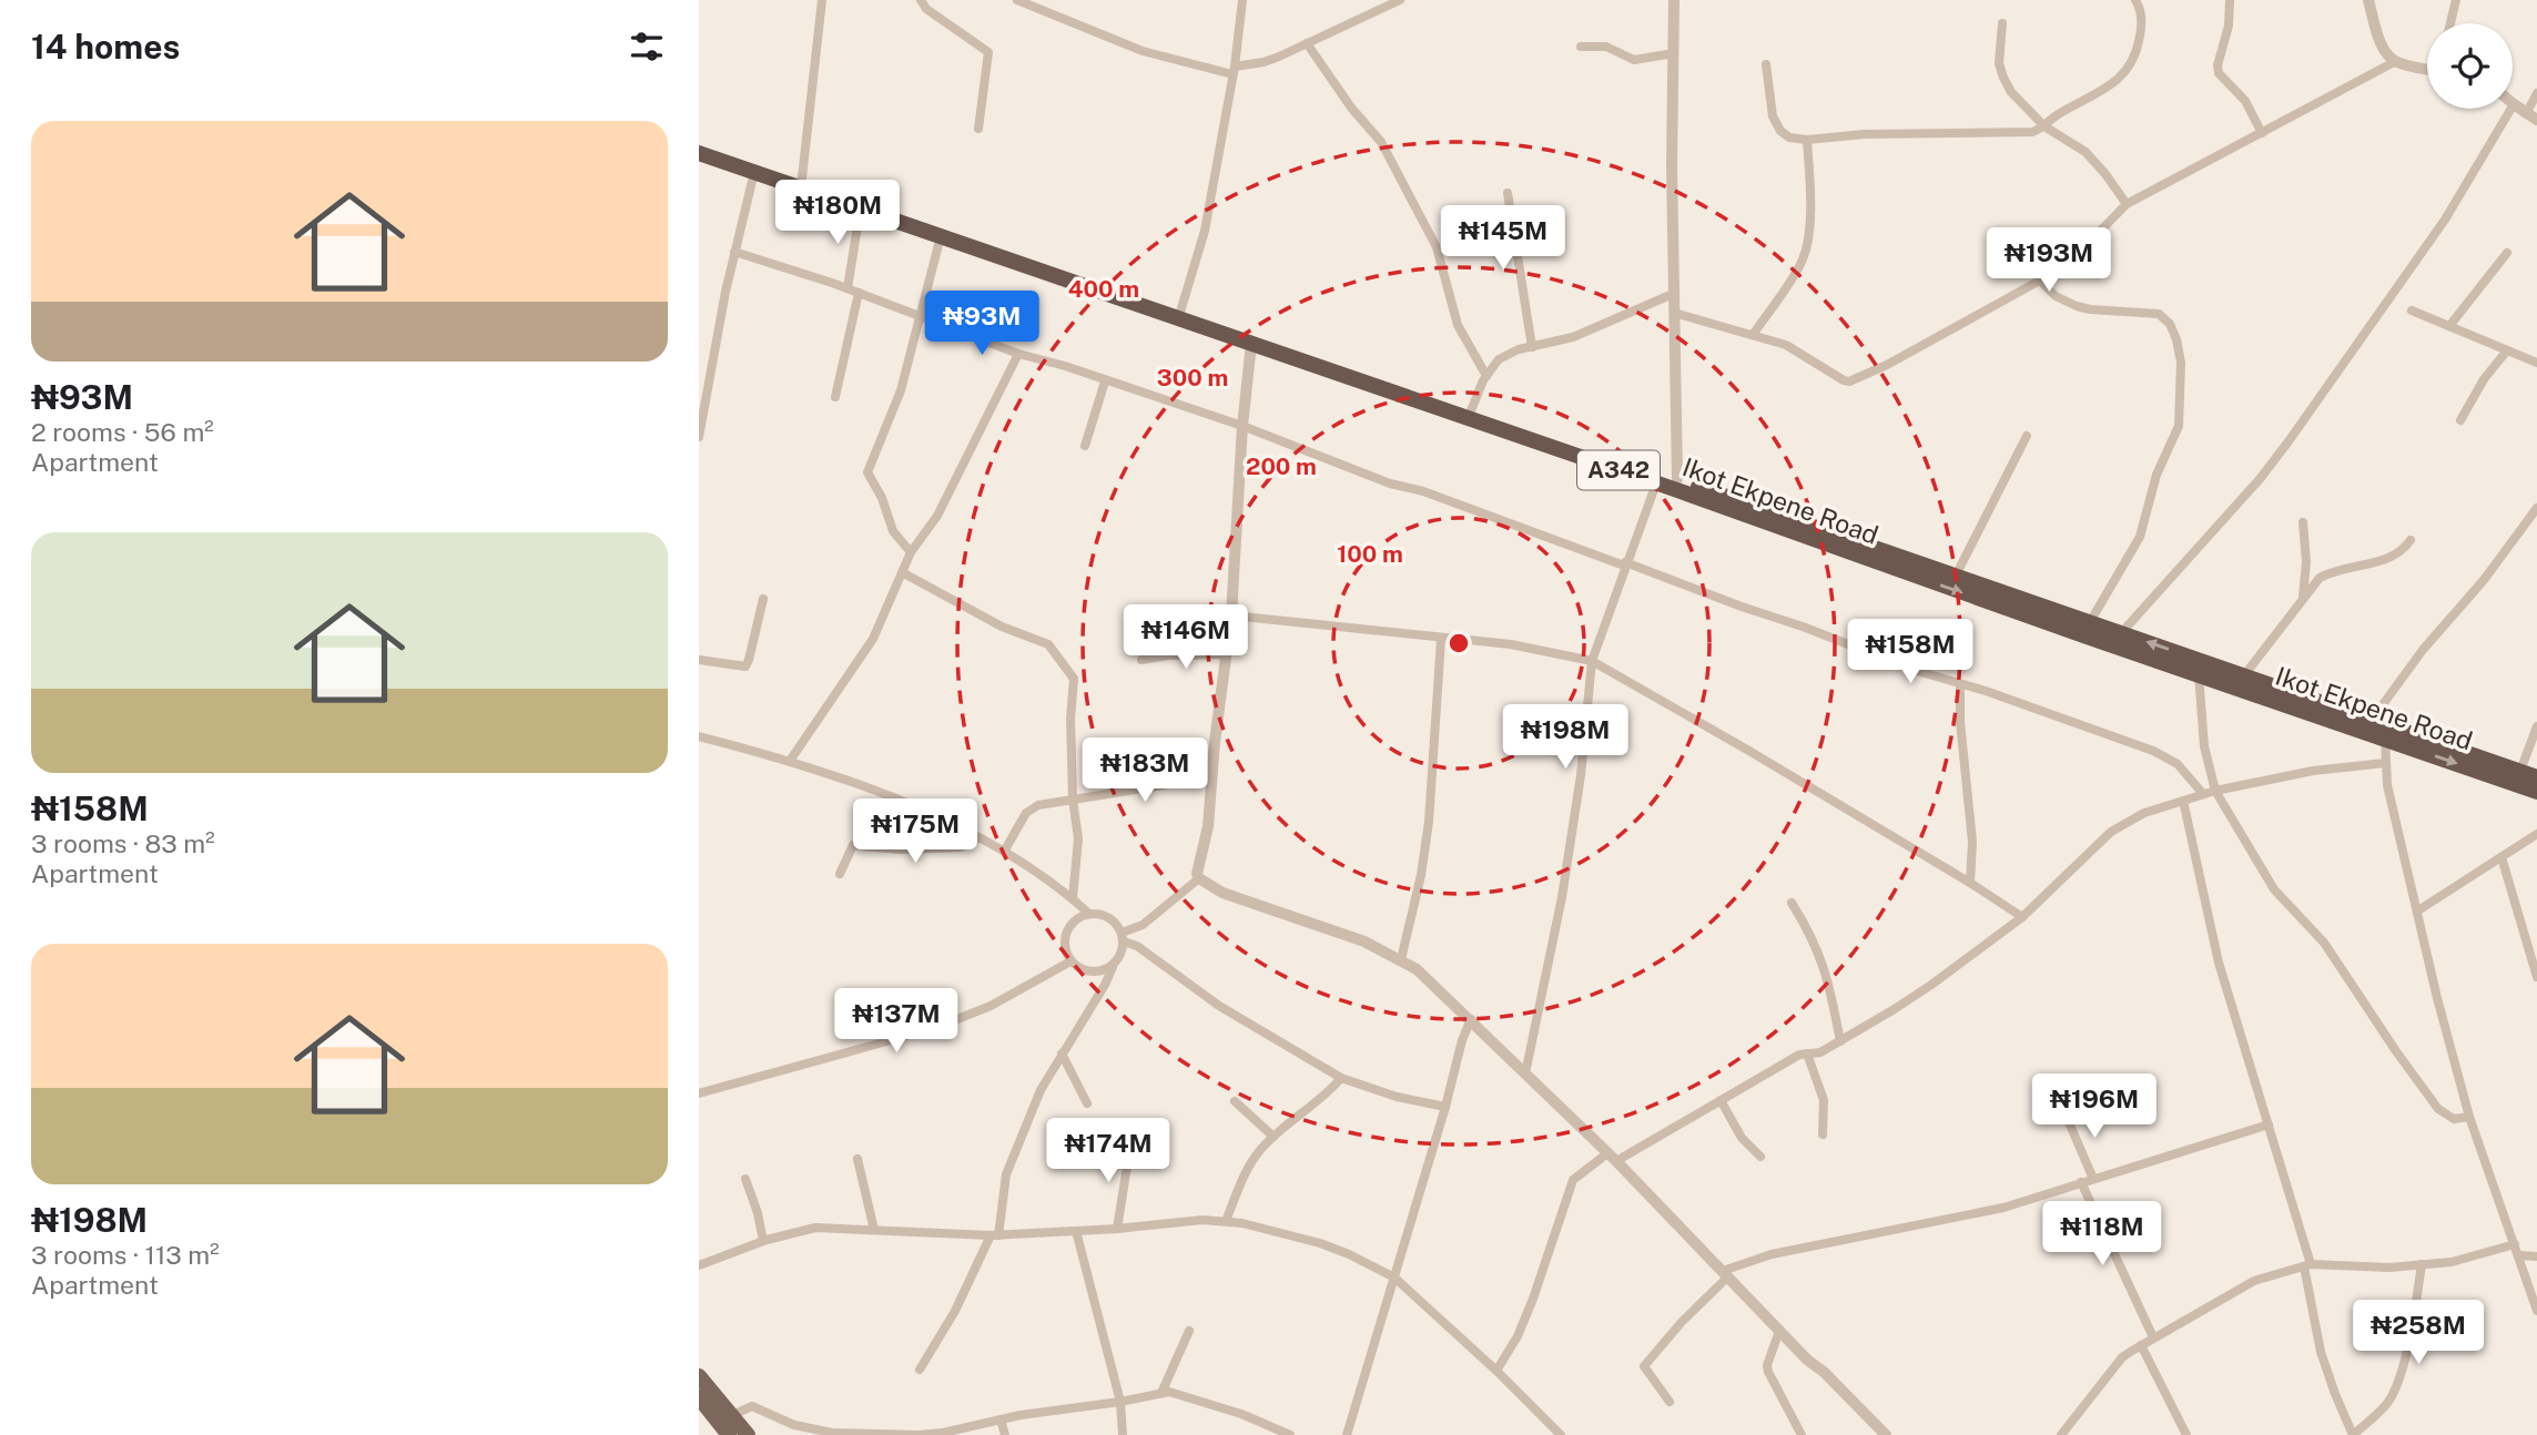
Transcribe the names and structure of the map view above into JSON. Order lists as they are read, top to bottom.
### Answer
{
  "streets": {
    "highway": ["A342", "Ikot Ekpene Road"]
  },
  "page": {
    "heading": "14 homes",
    "list": [
      {
        "name": "₦93M",
        "note": "2 rooms · 56 m² · Apartment"
      },
      {
        "name": "₦158M",
        "note": "3 rooms · 83 m² · Apartment"
      },
      {
        "name": "₦198M",
        "note": "3 rooms · 113 m² · Apartment"
      }
    ],
    "price": [
      "₦180M",
      "₦145M",
      "₦193M",
      "₦93M",
      "₦146M",
      "₦158M",
      "₦198M",
      "₦183M",
      "₦175M",
      "₦137M",
      "₦196M",
      "₦174M",
      "₦118M",
      "₦258M"
    ]
  },
  "rings": [
    "400 m",
    "300 m",
    "200 m",
    "100 m"
  ]
}
